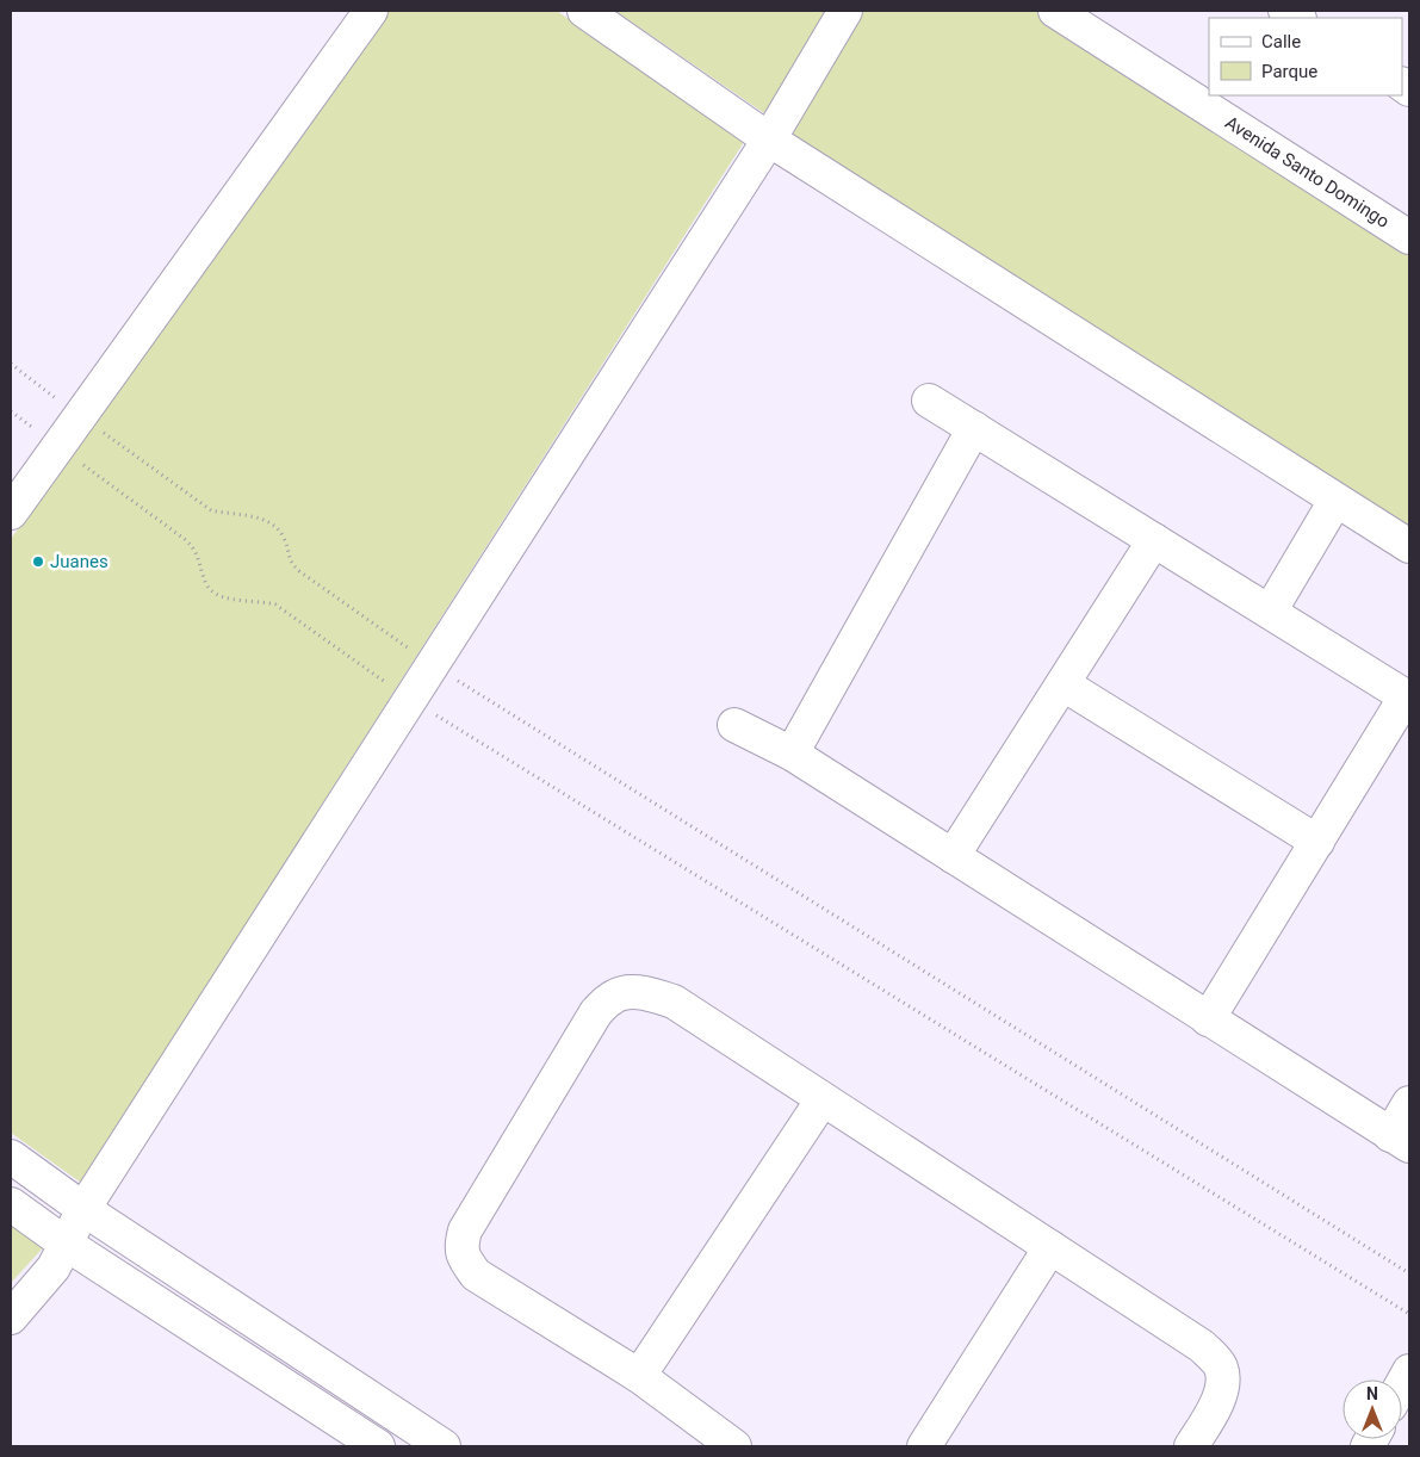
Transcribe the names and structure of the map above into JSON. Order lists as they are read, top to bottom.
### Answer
{
  "streets": {
    "street": ["Avenida Santo Domingo"]
  },
  "places": ["Juanes"],
  "legend": ["Calle", "Parque"],
  "north": "top"
}
